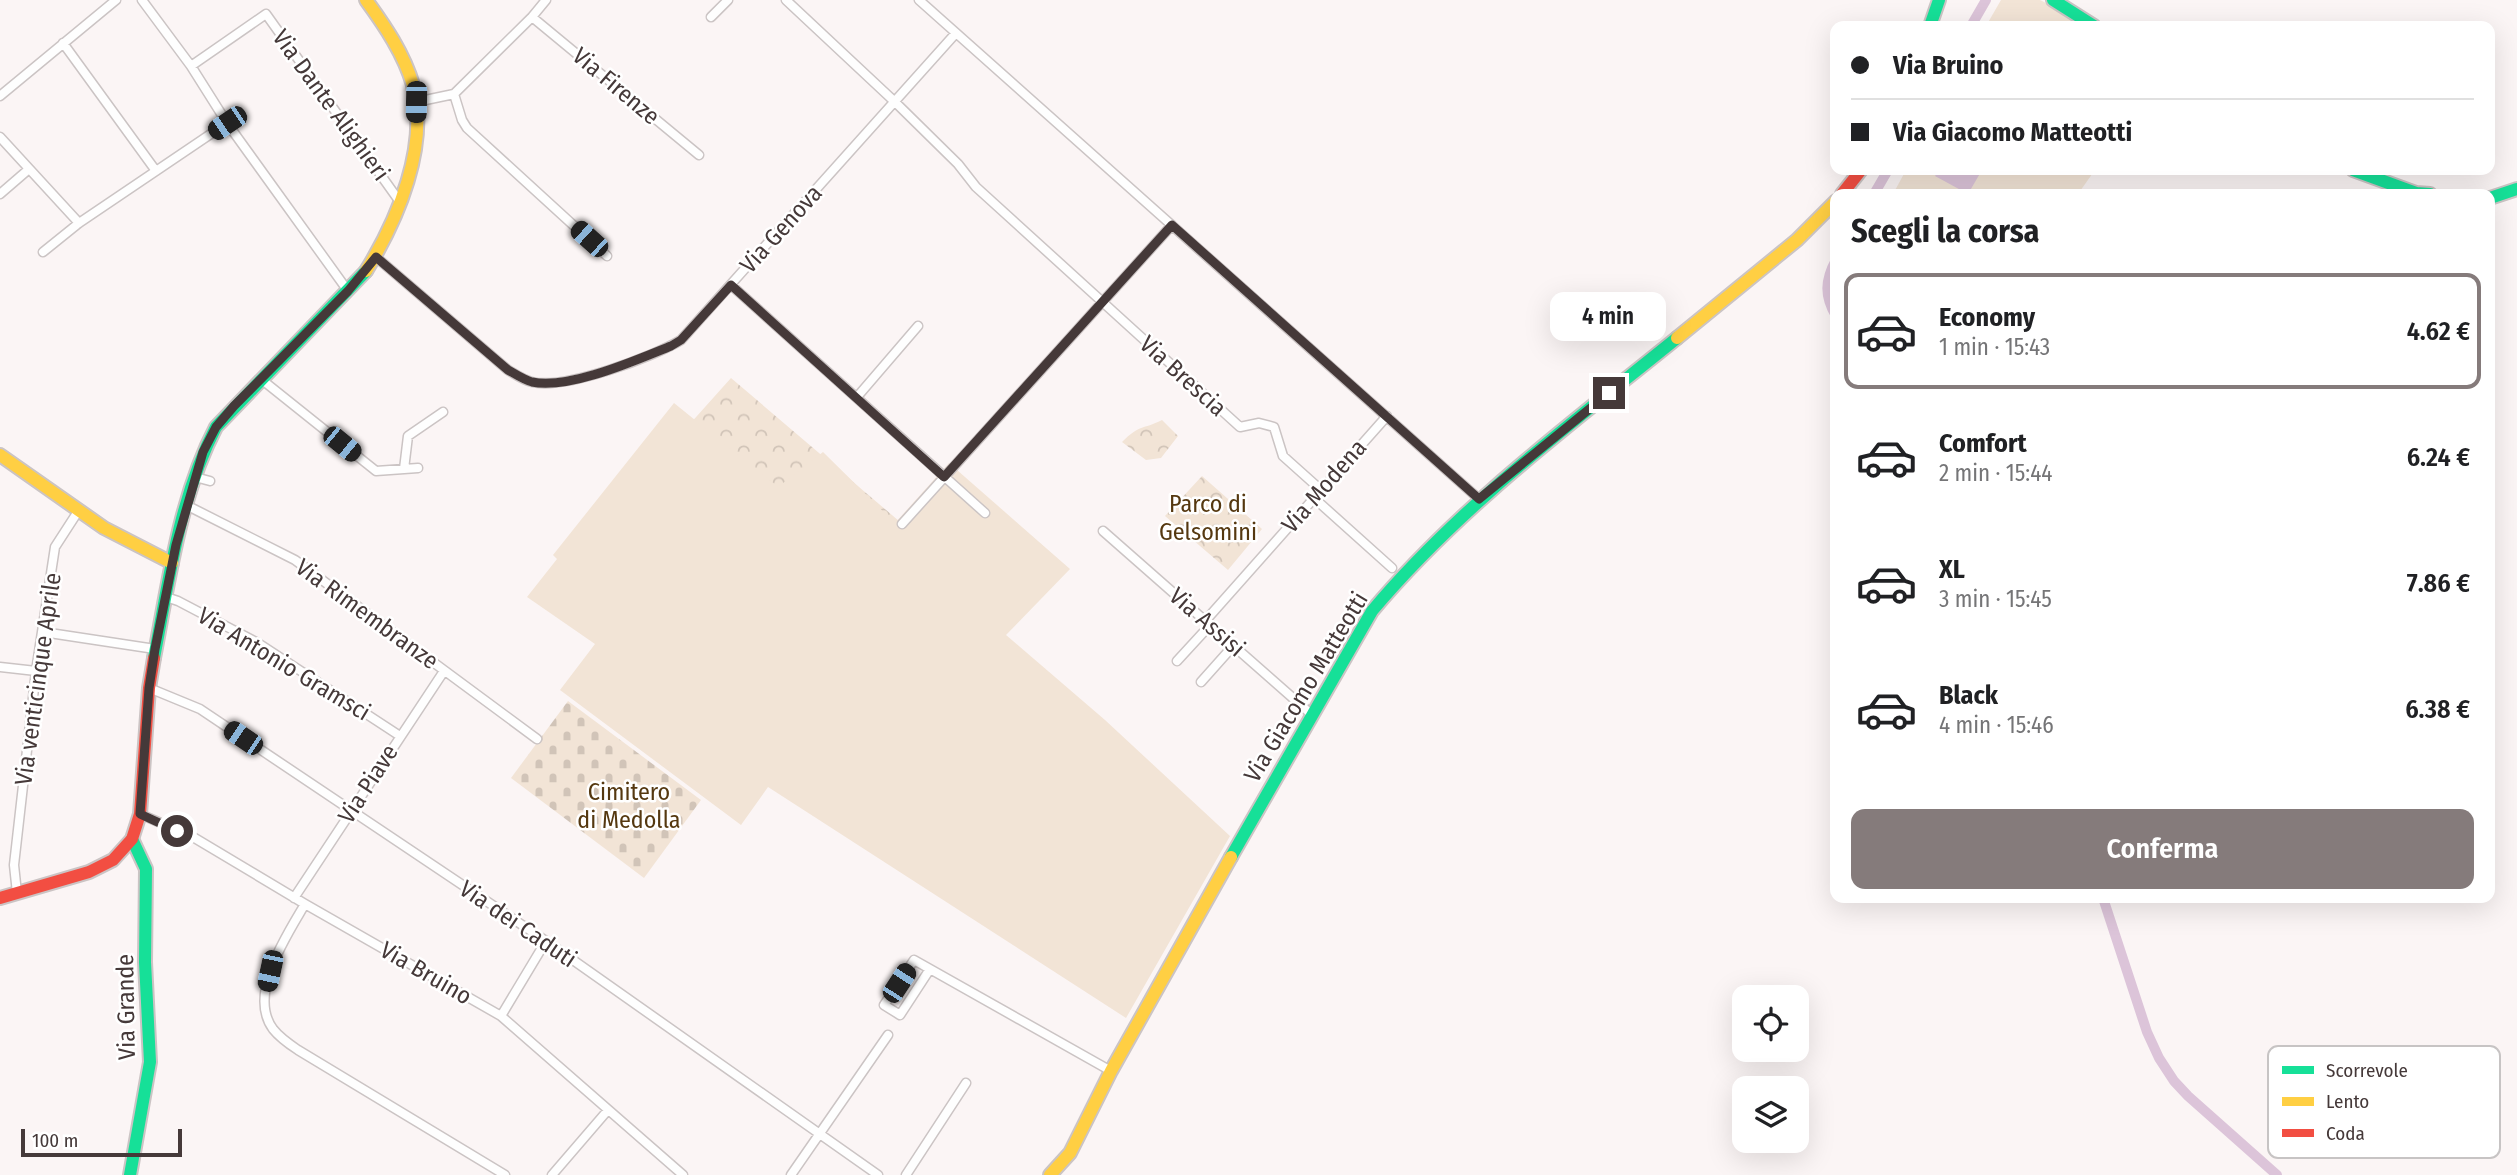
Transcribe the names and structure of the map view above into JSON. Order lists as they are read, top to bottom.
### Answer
{
  "streets": {
    "street": [
      "Via Firenze",
      "Via Dante Alighieri",
      "Via Genova",
      "Via Brescia",
      "Via Modena",
      "Via Rimembranze",
      "Via Assisi",
      "Via Antonio Gramsci",
      "Via venticinque Aprile",
      "Via Giacomo Matteotti",
      "Via Piave",
      "Via dei Caduti",
      "Via Bruino",
      "Via Grande"
    ]
  },
  "crossings": [
    ["Via Brescia", "Via Modena"],
    ["Via Modena", "Via Assisi"],
    ["Via Rimembranze", "Via Piave"],
    ["Via Assisi", "Via Giacomo Matteotti"],
    ["Via Antonio Gramsci", "Via Piave"],
    ["Via Piave", "Via dei Caduti"],
    ["Via Piave", "Via Bruino"]
  ],
  "parks": ["Parco di Gelsomini", "Cimitero di Medolla"],
  "legend": ["Scorrevole", "Lento", "Coda"],
  "scale_bar": "100 m",
  "page": {
    "banner": ["Via Bruino", "Via Giacomo Matteotti"],
    "heading": "Scegli la corsa",
    "list": [
      {
        "name": "Economy",
        "note": "1 min · 15:43",
        "value": "4.62 €"
      },
      {
        "name": "Comfort",
        "note": "2 min · 15:44",
        "value": "6.24 €"
      },
      {
        "name": "XL",
        "note": "3 min · 15:45",
        "value": "7.86 €"
      },
      {
        "name": "Black",
        "note": "4 min · 15:46",
        "value": "6.38 €"
      }
    ],
    "bubble": "4 min",
    "buttons": "Conferma",
    "scale": "100 m"
  }
}
